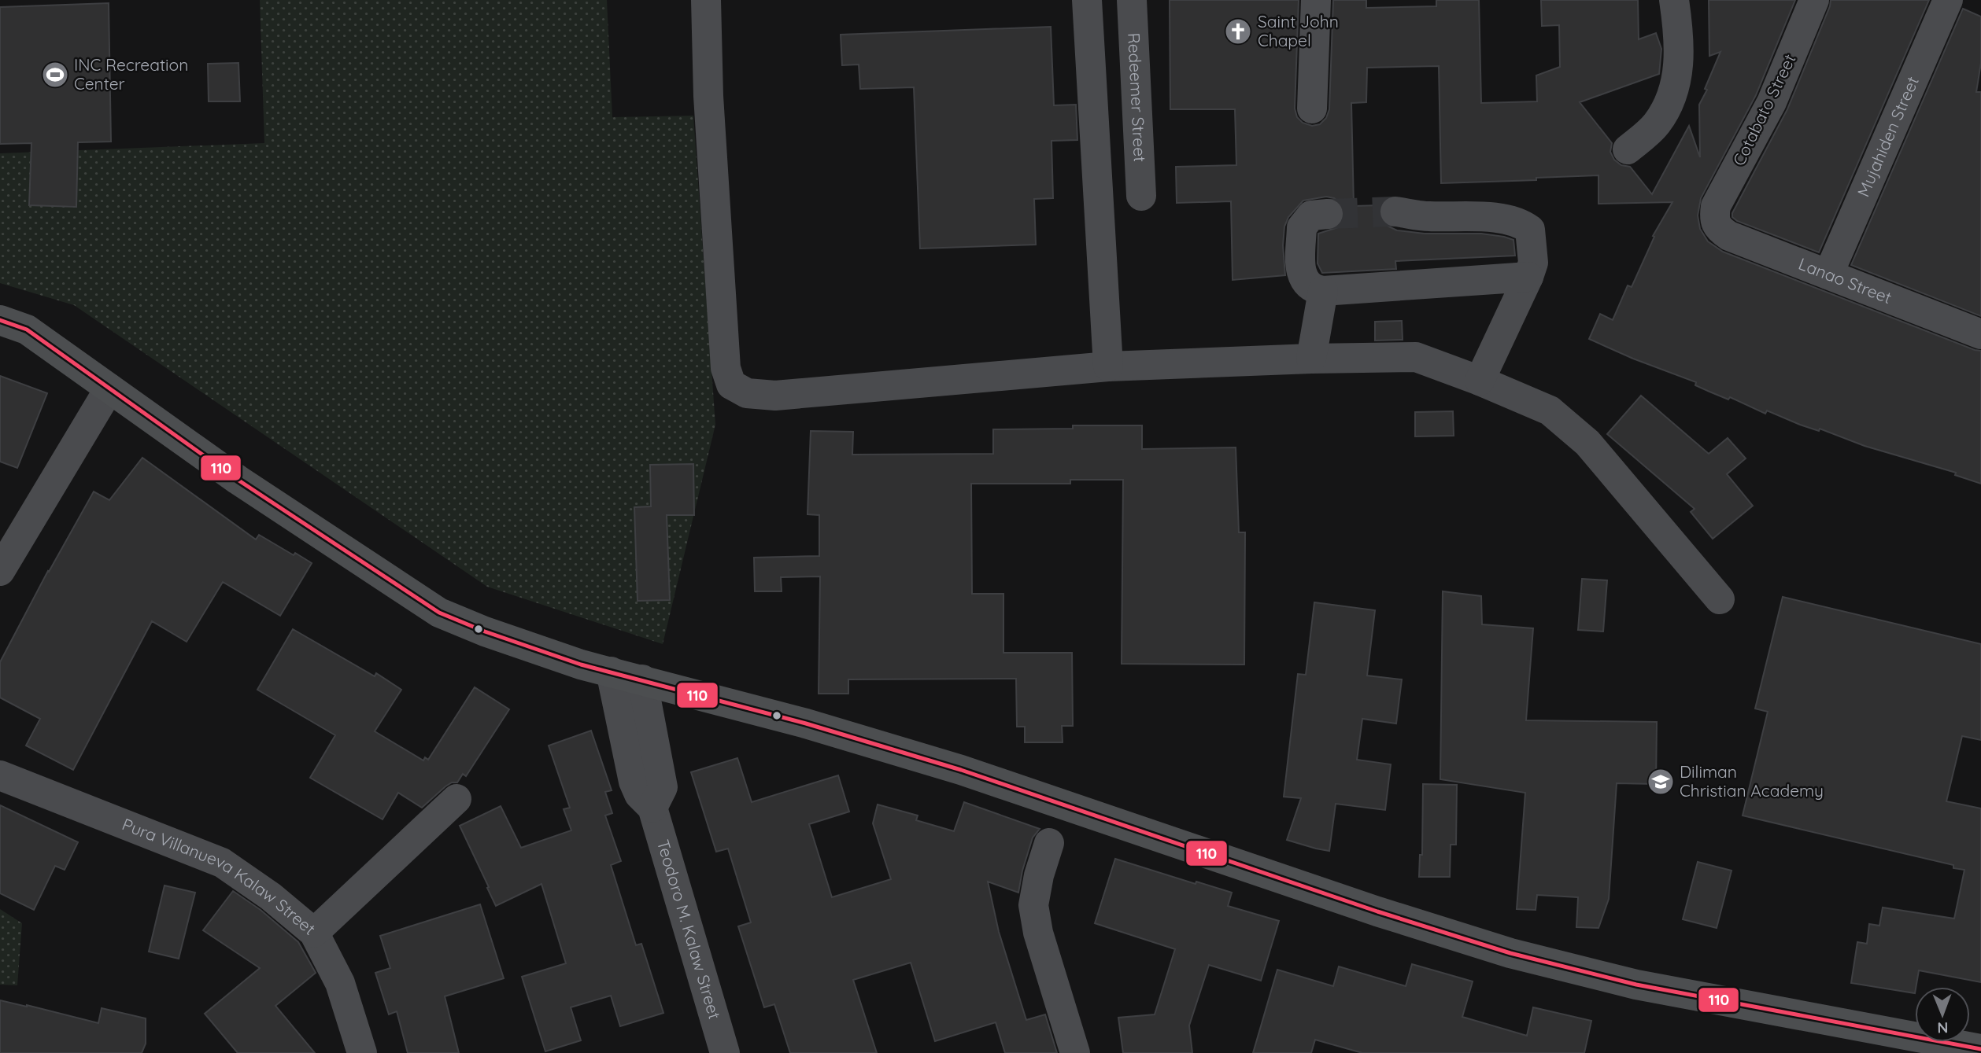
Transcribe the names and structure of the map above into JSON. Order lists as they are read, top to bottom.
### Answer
{
  "streets": {
    "street": [
      "Redeemer Street",
      "Cotabato Street",
      "Mujahiden Street",
      "Lanao Street",
      "Pura Villanueva Kalaw Street",
      "Teodoro M. Kalaw Street"
    ]
  },
  "crossings": [
    ["Cotabato Street", "Lanao Street"],
    ["Mujahiden Street", "Lanao Street"]
  ],
  "places": {
    "church": ["Saint John Chapel"],
    "sports": ["INC Recreation Center"],
    "school or university": ["Diliman Christian Academy"]
  },
  "lines": ["transit line 110"],
  "north": "bottom"
}
